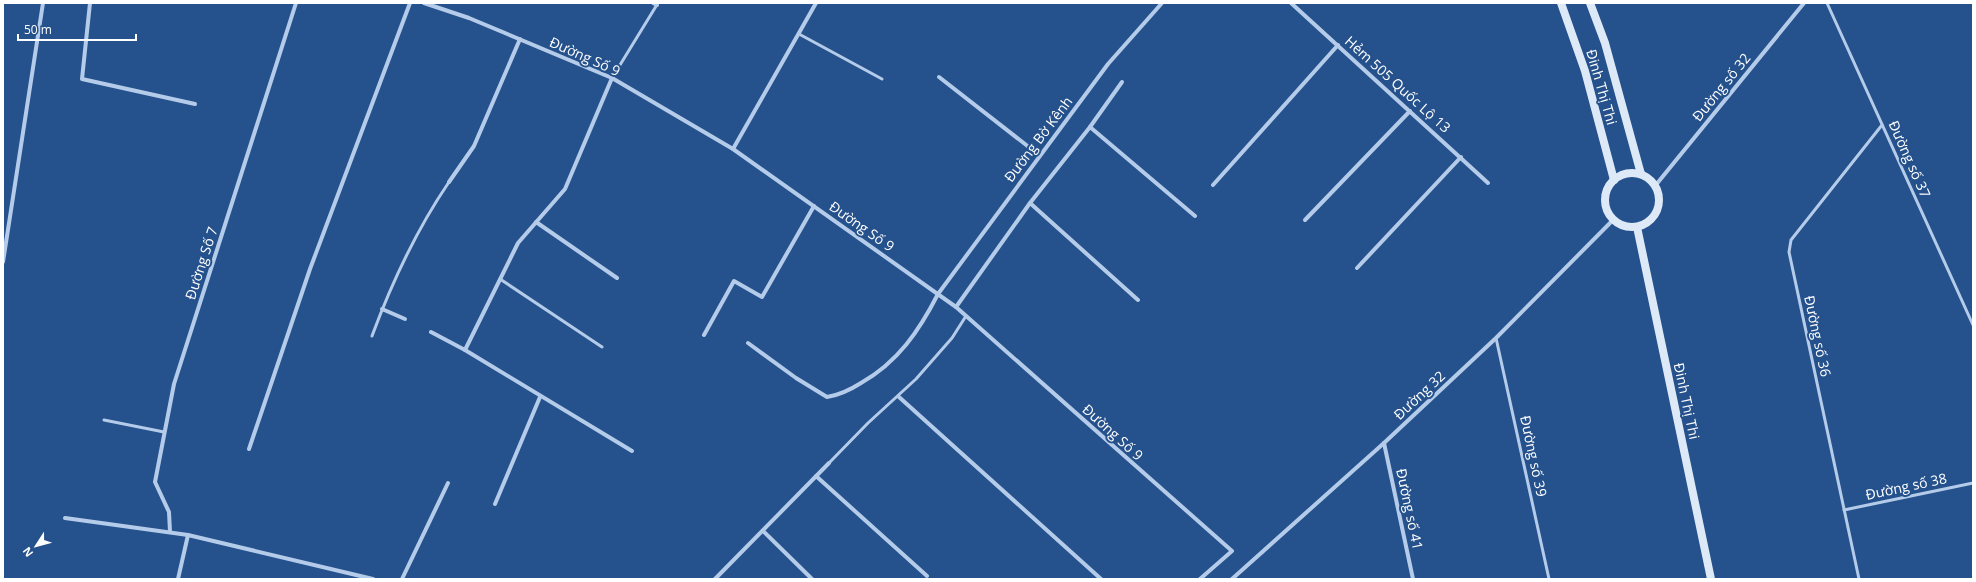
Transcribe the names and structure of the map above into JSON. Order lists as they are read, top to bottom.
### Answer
{
  "streets": {
    "street": [
      "Đường Số 9",
      "Hẻm 505 Quốc Lộ 13",
      "Đinh Thị Thi",
      "Đường số 32",
      "Đường Bờ Kênh",
      "Đường Số 7",
      "Đường 32",
      "Đường số 41"
    ],
    "lane": [
      "Đường số 37",
      "Đường số 36",
      "Đường số 39",
      "Đường số 38"
    ]
  },
  "crossings": [
    ["Đường Số 9", "Đường Bờ Kênh"],
    ["Đinh Thị Thi", "Đường số 32"],
    ["Đinh Thị Thi", "Đường 32"],
    ["Đường số 32", "Đường 32"],
    ["Đường số 37", "Đường số 36"],
    ["Đường số 36", "Đường số 38"],
    ["Đường 32", "Đường số 39"],
    ["Đường 32", "Đường số 41"]
  ],
  "scale_bar": "50 m",
  "north": "bottom left"
}
